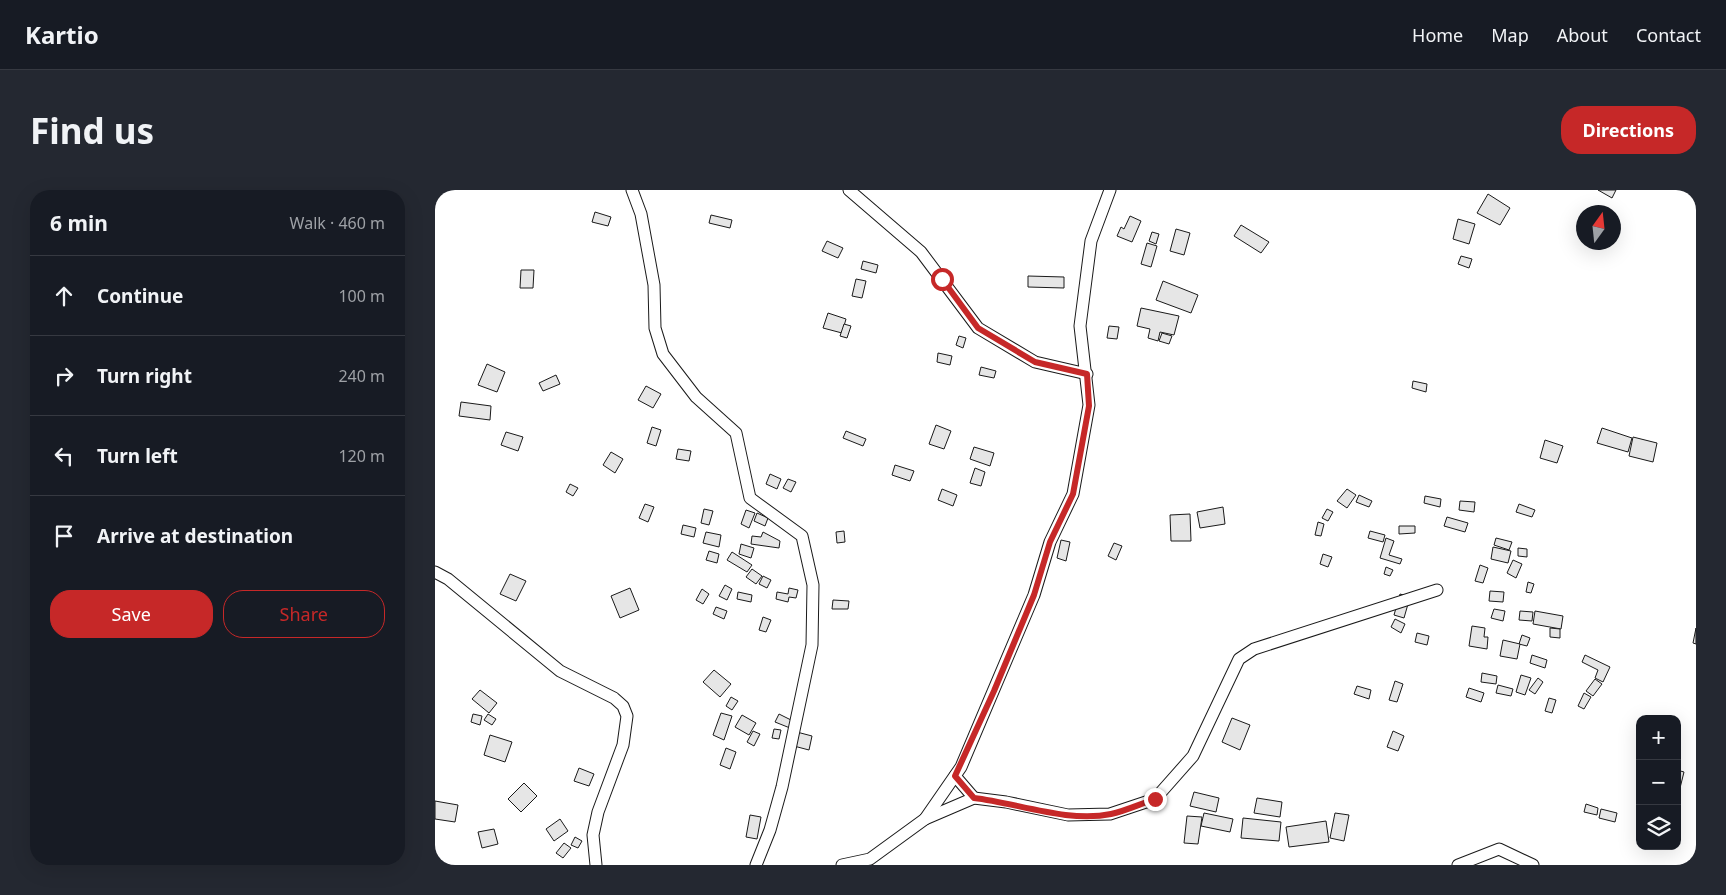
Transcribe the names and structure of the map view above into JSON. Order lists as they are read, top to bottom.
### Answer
{
  "north": "top",
  "page": {
    "header": "Kartio",
    "nav": [
      "Home",
      "Map",
      "About",
      "Contact"
    ],
    "buttons": [
      "Directions",
      ["Save", "Share"]
    ],
    "title": "Find us",
    "heading": ["6 min", "Walk · 460 m"],
    "list": [
      ["Continue", "100 m"],
      ["Turn right", "240 m"],
      ["Turn left", "120 m"],
      "Arrive at destination"
    ],
    "map_buttons": ["+", "−"]
  }
}
